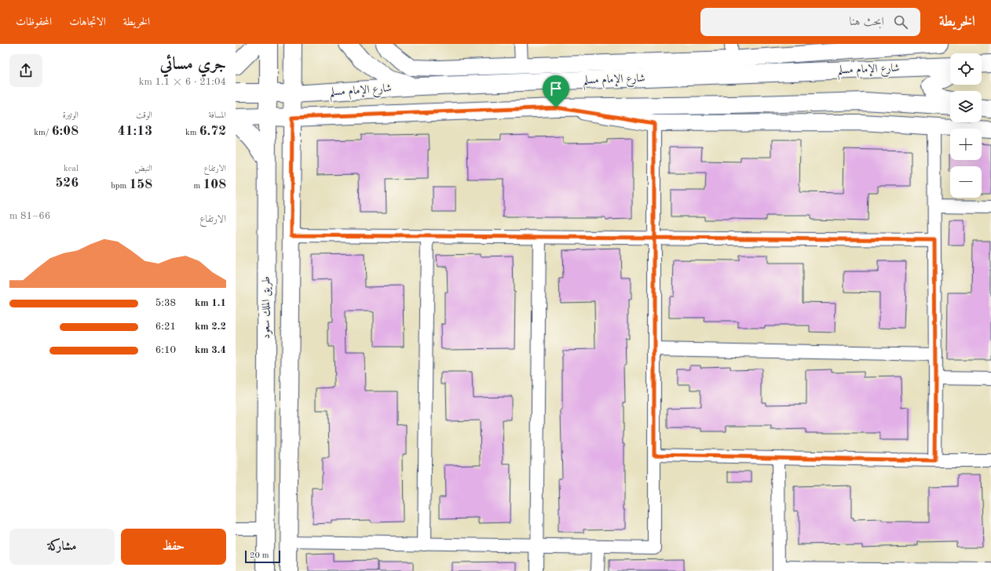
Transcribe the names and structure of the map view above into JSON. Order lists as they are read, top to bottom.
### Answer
{
  "streets": {
    "main road": ["شارع الإمام مسلم", "طريق الملك سعود"]
  },
  "crossings": [
    ["شارع الإمام مسلم", "طريق الملك سعود"]
  ],
  "scale_bar": "20 m",
  "page": {
    "header": "الخريطة",
    "search": "ابحث هنا",
    "nav": ["الخريطة", "الاتجاهات", "المحفوظات"],
    "heading": ["جري مسائي", "21:04 · 6 × 1.1 km"],
    "map_buttons": ["+", "−"],
    "stats": [
      ["المسافة", "6.72 km"],
      ["الوقت", "41:13"],
      ["الوتيرة", "6:08 /km"],
      ["الارتفاع", "108 m"],
      ["النبض", "158 bpm"],
      ["kcal", "526"]
    ],
    "chart": ["الارتفاع", "66–81 m"],
    "list": [
      {
        "name": "1.1 km",
        "note": "5:38"
      },
      {
        "name": "2.2 km",
        "note": "6:21"
      },
      {
        "name": "3.4 km",
        "note": "6:10"
      }
    ],
    "buttons": ["حفظ", "مشاركة"],
    "scale": "20 m"
  }
}
